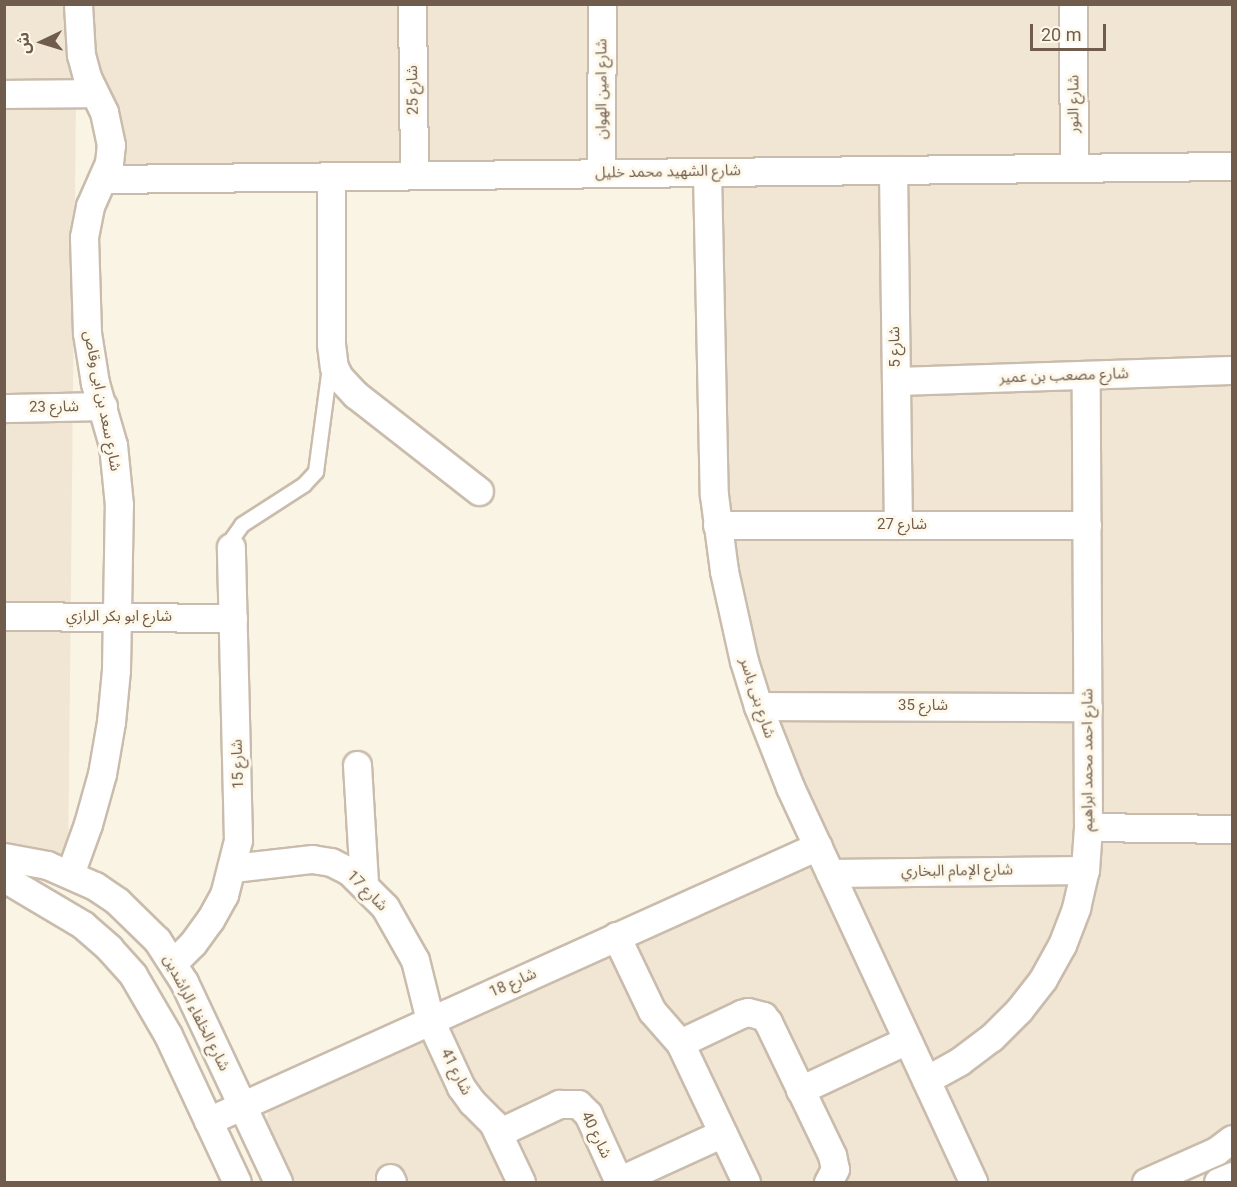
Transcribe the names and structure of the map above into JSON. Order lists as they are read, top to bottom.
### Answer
{
  "streets": {
    "street": [
      "شارع امين الهوان",
      "شارع 25",
      "شارع النور",
      "شارع الشهيد محمد خليل",
      "شارع 5",
      "شارع مصعب بن عمير",
      "شارع سعد بن ابى وقاص",
      "شارع 23",
      "شارع 27",
      "شارع ابو بكر الرازي",
      "شارع بنى ياسر",
      "شارع 35",
      "شارع احمد محمد ابراهيم",
      "شارع 15",
      "شارع الإمام البخاري",
      "شارع 17",
      "شارع 18",
      "شارع الخلفاء الراشدين",
      "شارع 41",
      "شارع 40"
    ]
  },
  "crossings": [
    ["شارع امين الهوان", "شارع الشهيد محمد خليل"],
    ["شارع 25", "شارع الشهيد محمد خليل"],
    ["شارع النور", "شارع الشهيد محمد خليل"],
    ["شارع الشهيد محمد خليل", "شارع 5"],
    ["شارع الشهيد محمد خليل", "شارع سعد بن ابى وقاص"],
    ["شارع الشهيد محمد خليل", "شارع بنى ياسر"],
    ["شارع 5", "شارع مصعب بن عمير"],
    ["شارع 5", "شارع 27"],
    ["شارع مصعب بن عمير", "شارع احمد محمد ابراهيم"],
    ["شارع سعد بن ابى وقاص", "شارع 23"],
    ["شارع سعد بن ابى وقاص", "شارع ابو بكر الرازي"],
    ["شارع سعد بن ابى وقاص", "شارع الخلفاء الراشدين"],
    ["شارع 27", "شارع بنى ياسر"],
    ["شارع 27", "شارع احمد محمد ابراهيم"],
    ["شارع ابو بكر الرازي", "شارع 15"],
    ["شارع بنى ياسر", "شارع 35"],
    ["شارع بنى ياسر", "شارع احمد محمد ابراهيم"],
    ["شارع بنى ياسر", "شارع الإمام البخاري"],
    ["شارع بنى ياسر", "شارع 18"],
    ["شارع 35", "شارع احمد محمد ابراهيم"],
    ["شارع احمد محمد ابراهيم", "شارع الإمام البخاري"],
    ["شارع 15", "شارع 17"],
    ["شارع 15", "شارع الخلفاء الراشدين"],
    ["شارع 17", "شارع 18"],
    ["شارع 17", "شارع 41"],
    ["شارع 18", "شارع الخلفاء الراشدين"],
    ["شارع 18", "شارع 41"],
    ["شارع 41", "شارع 40"]
  ],
  "scale_bar": "20 m",
  "north": "left"
}
